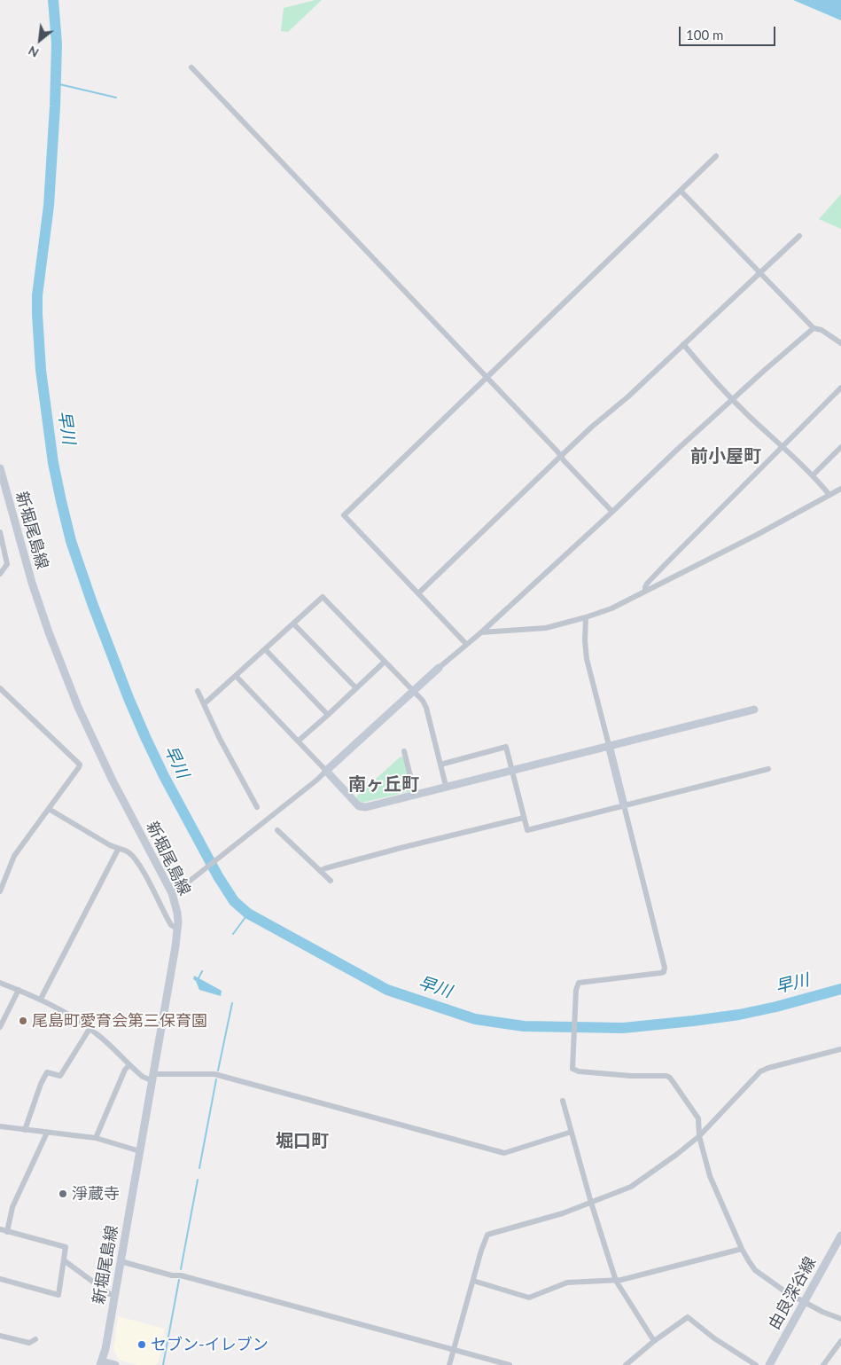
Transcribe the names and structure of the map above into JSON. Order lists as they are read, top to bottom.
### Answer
{
  "streets": {
    "main road": ["新堀尾島線", "由良深谷線"]
  },
  "districts": ["前小屋町", "南ヶ丘町", "堀口町"],
  "water": ["早川"],
  "places": ["尾島町愛育会第三保育園", "淨蔵寺", "セブン-イレブン"],
  "scale_bar": "100 m",
  "north": "bottom left"
}
